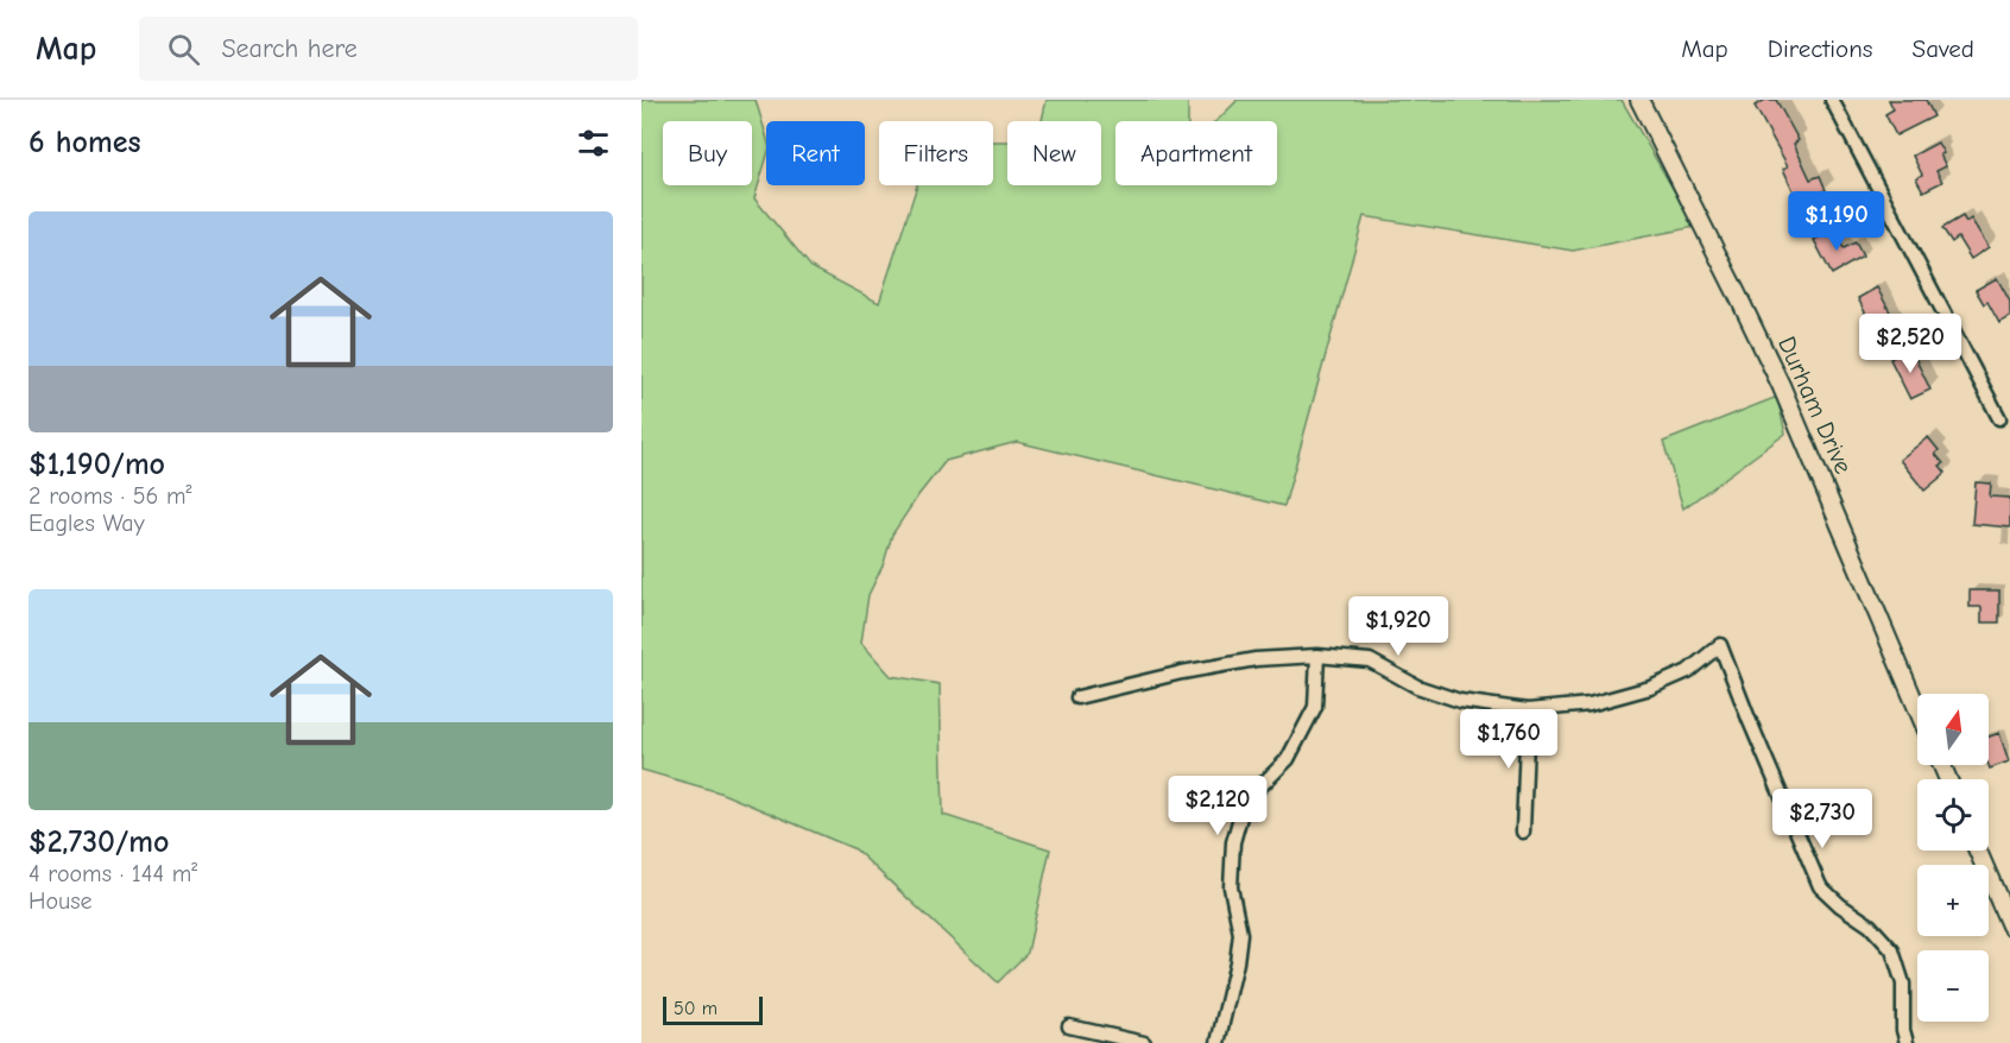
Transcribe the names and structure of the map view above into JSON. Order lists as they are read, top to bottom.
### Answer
{
  "streets": {
    "street": ["Durham Drive"]
  },
  "scale_bar": "50 m",
  "north": "top",
  "page": {
    "header": "Map",
    "search": "Search here",
    "nav": ["Map", "Directions", "Saved"],
    "heading": "6 homes",
    "chip": [
      "Buy",
      "Rent",
      "Filters",
      "New",
      "Apartment"
    ],
    "list": [
      {
        "name": "$1,190/mo",
        "note": "2 rooms · 56 m² · Eagles Way"
      },
      {
        "name": "$2,730/mo",
        "note": "4 rooms · 144 m² · House"
      }
    ],
    "price": [
      "$1,190",
      "$2,520",
      "$1,920",
      "$1,760",
      "$2,120",
      "$2,730"
    ],
    "map_buttons": ["+", "−"],
    "scale": "50 m"
  }
}
